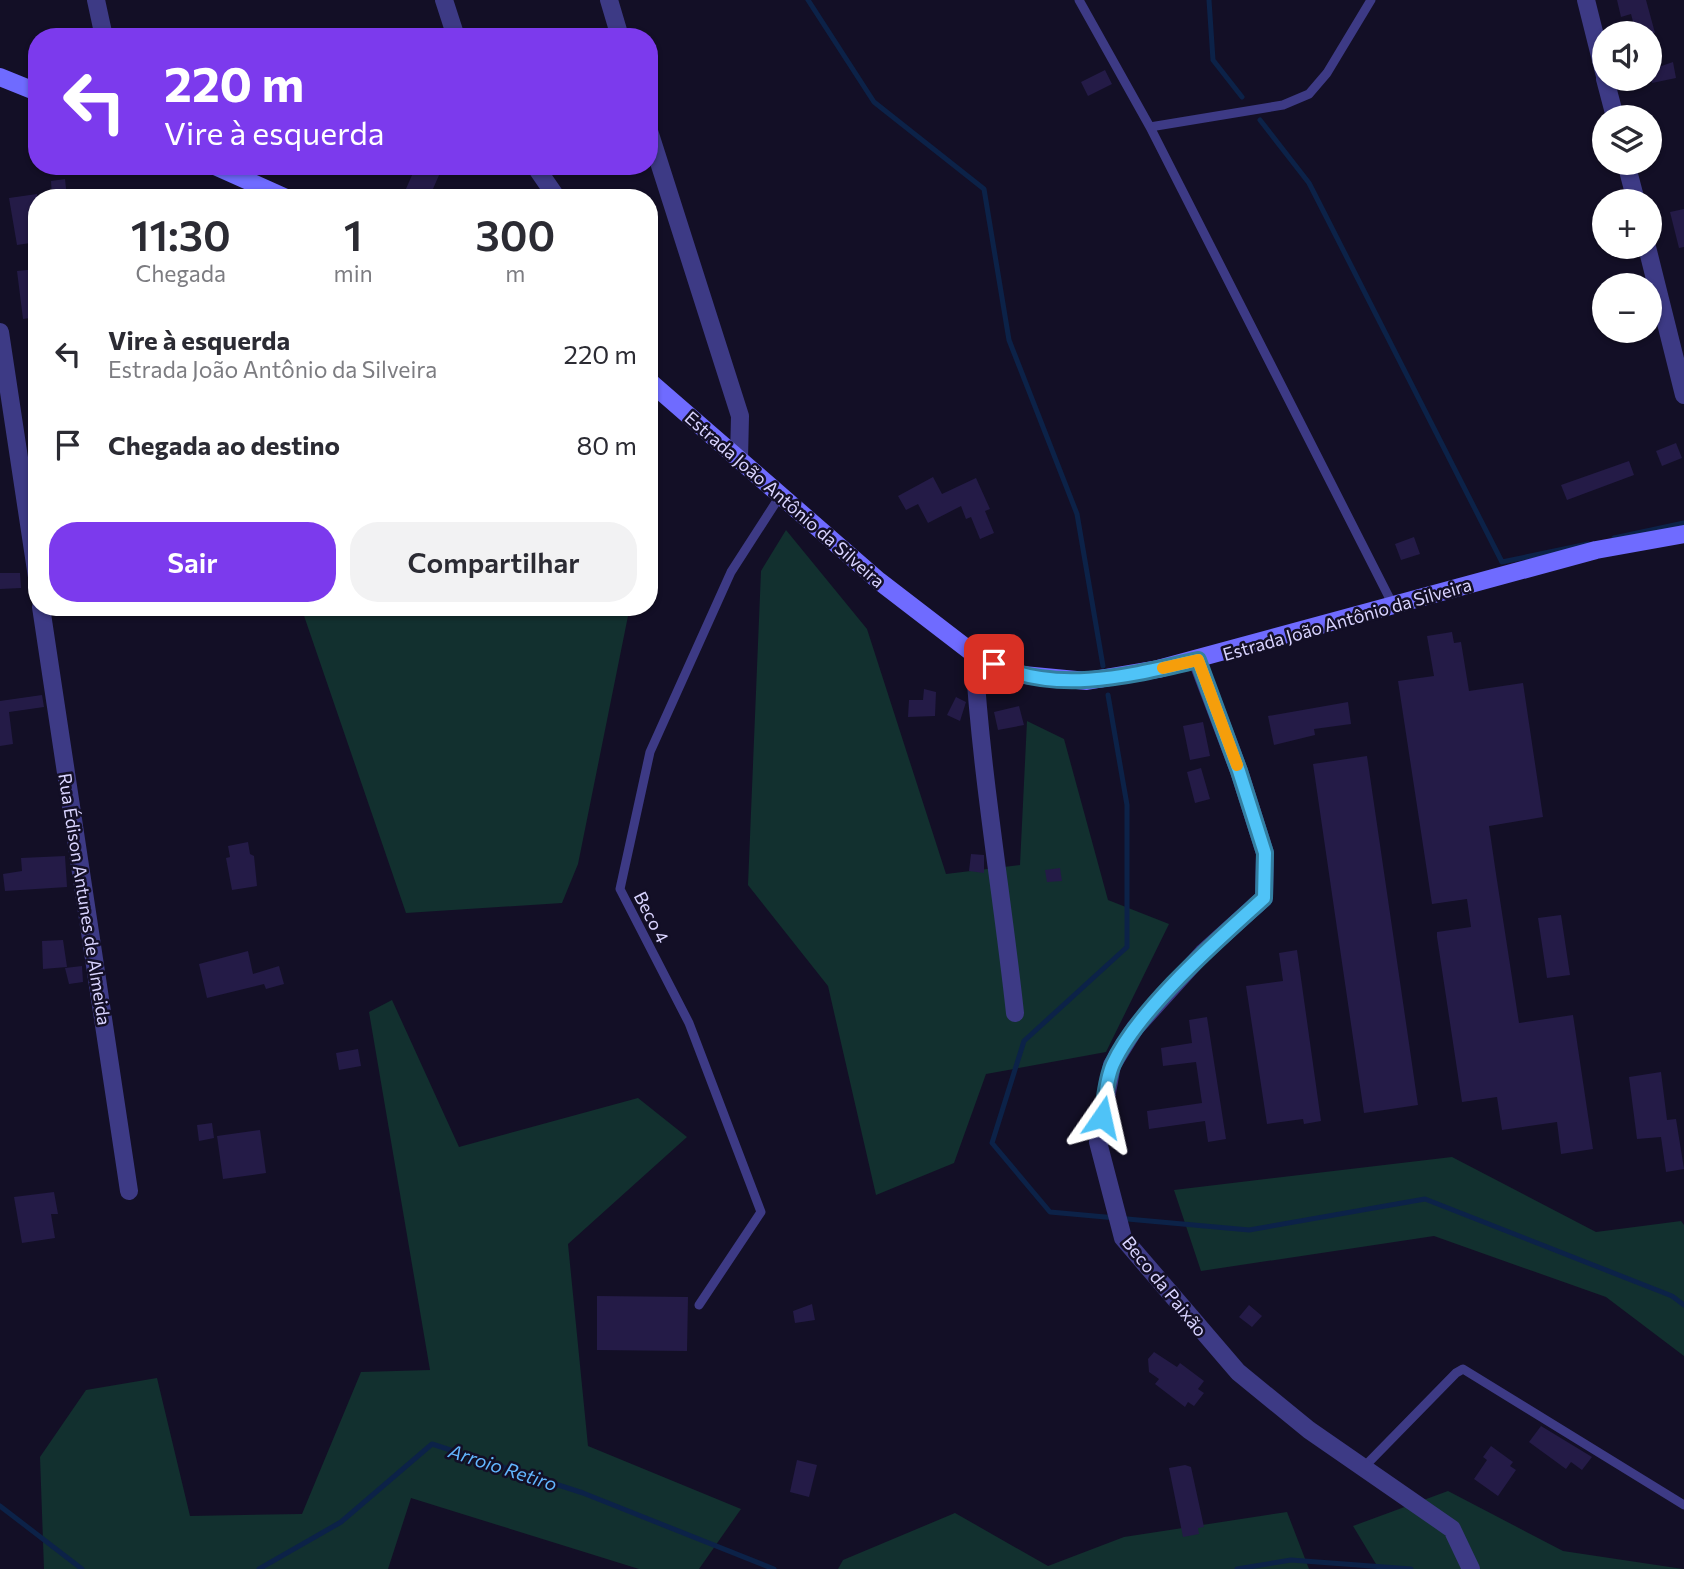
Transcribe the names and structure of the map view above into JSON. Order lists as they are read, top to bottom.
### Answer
{
  "streets": {
    "main road": ["Estrada João Antônio da Silveira"],
    "street": ["Rua Édison Antunes de Almeida", "Beco da Paixão"],
    "lane": ["Beco 4"]
  },
  "crossings": [
    ["Estrada João Antônio da Silveira", "Beco 4"],
    ["Estrada João Antônio da Silveira", "Beco da Paixão"]
  ],
  "water": ["Arroio Retiro"],
  "page": {
    "map_buttons": ["+", "−"],
    "turn": ["220 m", "Vire à esquerda"],
    "eta": [
      "11:30",
      "Chegada",
      "1",
      "min",
      "300",
      "m"
    ],
    "list": [
      {
        "name": "Vire à esquerda",
        "note": "Estrada João Antônio da Silveira",
        "value": "220 m"
      },
      {
        "name": "Chegada ao destino",
        "value": "80 m"
      }
    ],
    "buttons": ["Sair", "Compartilhar"]
  }
}
